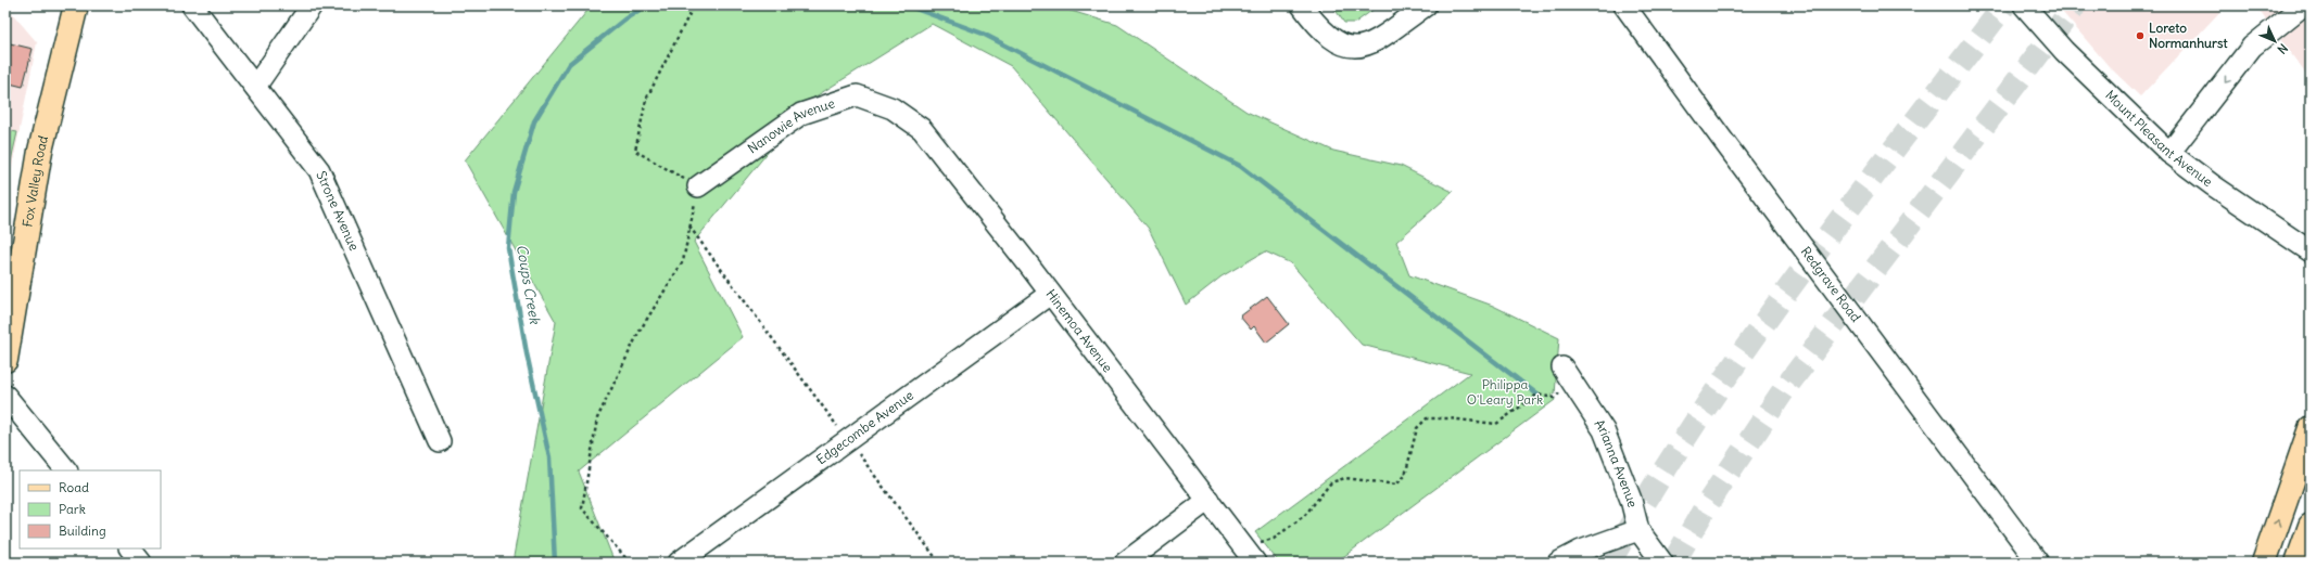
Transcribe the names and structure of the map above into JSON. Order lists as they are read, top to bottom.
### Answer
{
  "streets": {
    "main road": ["Fox Valley Road"],
    "street": [
      "Nanowie Avenue",
      "Mount Pleasant Avenue",
      "Strone Avenue",
      "Redgrave Road",
      "Hinemoa Avenue",
      "Edgecombe Avenue",
      "Arianna Avenue"
    ]
  },
  "crossings": [
    ["Nanowie Avenue", "Hinemoa Avenue"],
    ["Hinemoa Avenue", "Edgecombe Avenue"]
  ],
  "water": ["Coups Creek"],
  "parks": ["Philippa O'Leary Park"],
  "places": ["Loreto Normanhurst"],
  "legend": ["Road", "Park", "Building"],
  "north": "bottom right"
}
